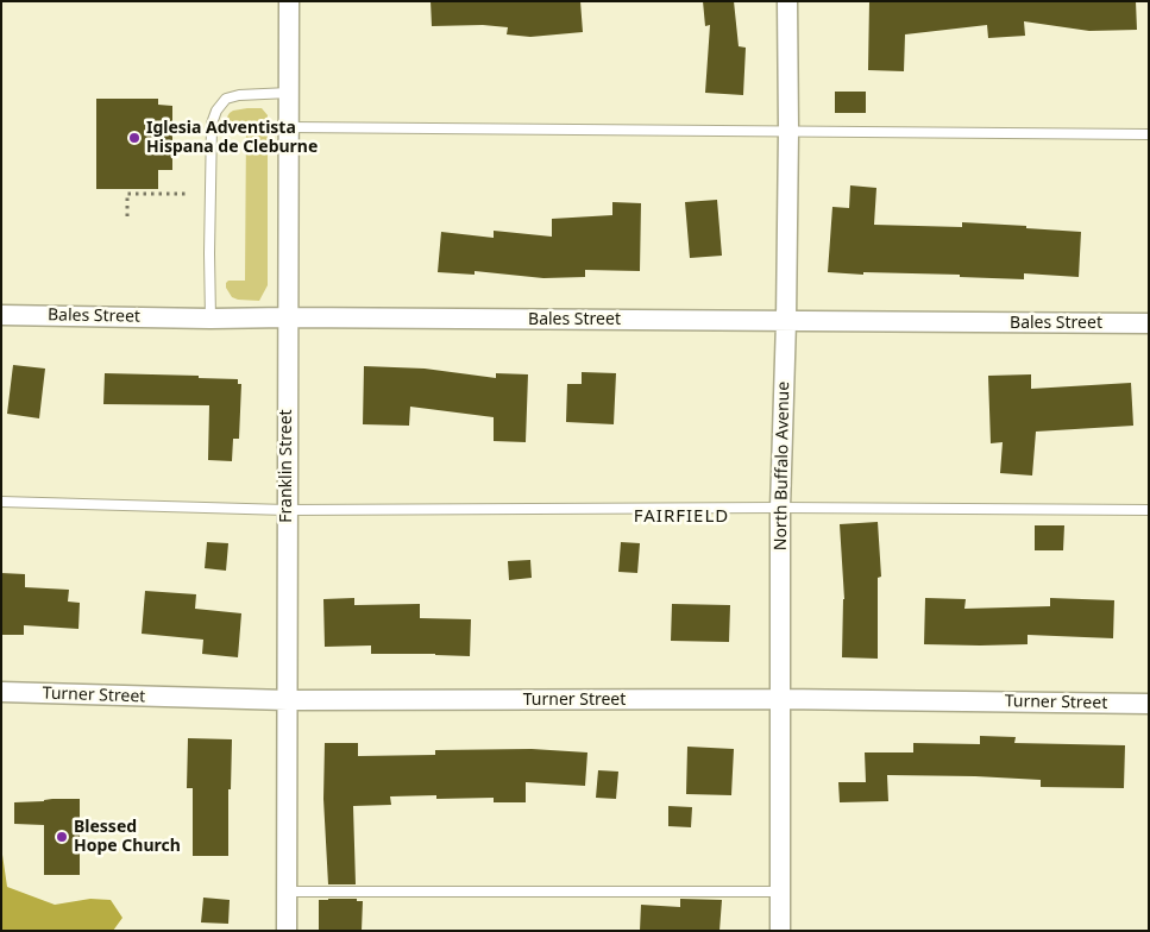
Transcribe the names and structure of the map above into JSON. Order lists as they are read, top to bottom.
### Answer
{
  "streets": {
    "street": [
      "Bales Street",
      "Franklin Street",
      "North Buffalo Avenue",
      "Turner Street"
    ]
  },
  "crossings": [
    ["Bales Street", "Franklin Street"],
    ["Bales Street", "North Buffalo Avenue"],
    ["Franklin Street", "Turner Street"],
    ["North Buffalo Avenue", "Turner Street"]
  ],
  "districts": ["FAIRFIELD"],
  "places": ["Iglesia Adventista Hispana de Cleburne", "Blessed Hope Church"]
}
